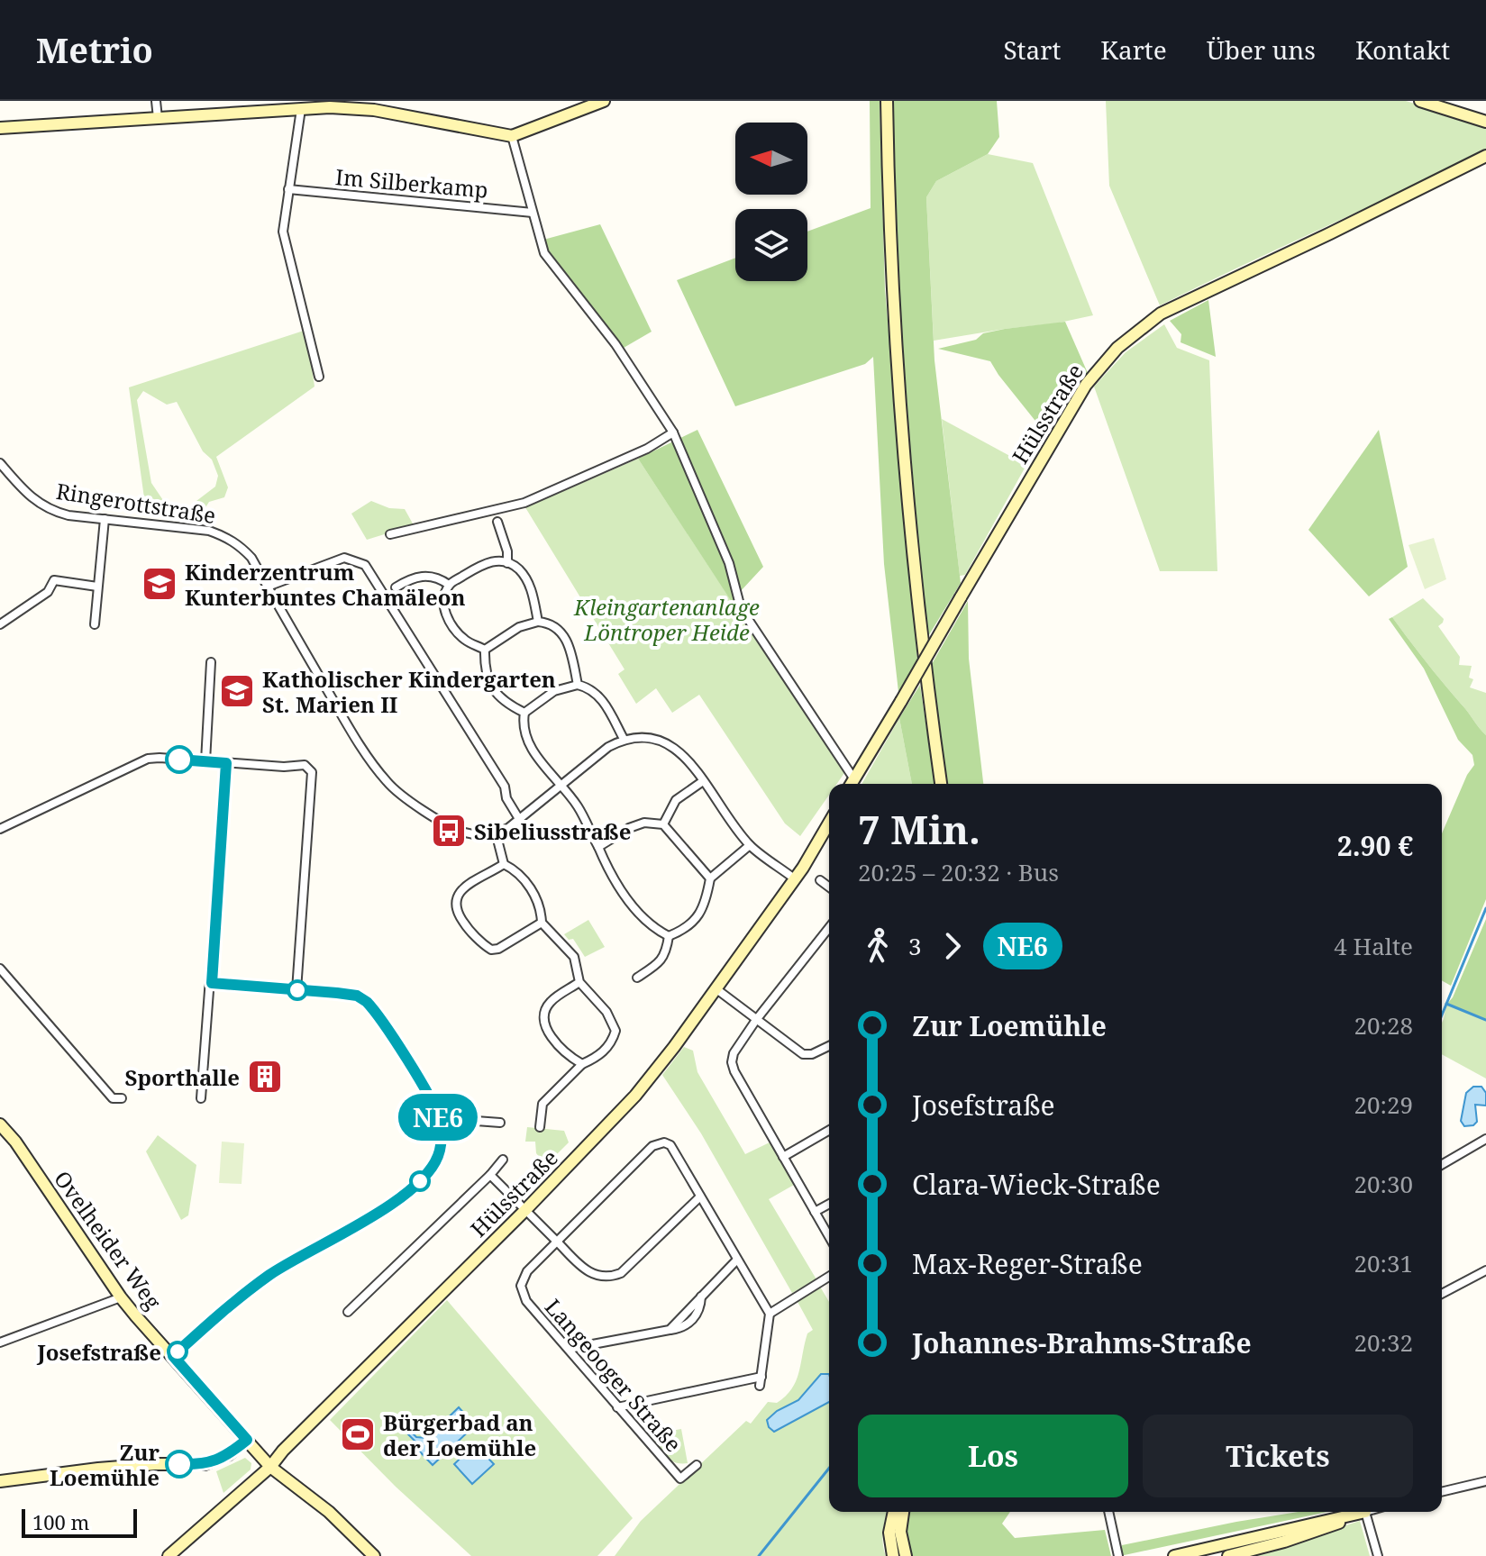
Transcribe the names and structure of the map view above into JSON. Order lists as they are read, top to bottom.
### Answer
{
  "streets": {
    "street": [
      "Im Silberkamp",
      "Hülsstraße",
      "Ringerottstraße",
      "Ovelheider Weg",
      "Langeooger Straße"
    ]
  },
  "crossings": [
    ["Hülsstraße", "Ovelheider Weg"]
  ],
  "parks": ["Kleingartenanlage Löntroper Heide"],
  "places": {
    "school or university": ["Kinderzentrum Kunterbuntes Chamäleon", "Katholischer Kindergarten St. Marien II"],
    "bus stop": ["Sibeliusstraße"],
    "building": ["Sporthalle"],
    "other": ["Josefstraße", "Zur Loemühle"],
    "sports": ["Bürgerbad an der Loemühle"]
  },
  "lines": ["bus line NE6"],
  "scale_bar": "100 m",
  "north": "left",
  "page": {
    "header": "Metrio",
    "nav": [
      "Start",
      "Karte",
      "Über uns",
      "Kontakt"
    ],
    "on_map": "NE6",
    "heading": ["7 Min.", "20:25 – 20:32 · Bus", "2.90 €"],
    "legs": ["3", "NE6", "4 Halte"],
    "list": [
      {
        "name": "Zur Loemühle",
        "value": "20:28"
      },
      {
        "name": "Josefstraße",
        "value": "20:29"
      },
      {
        "name": "Clara-Wieck-Straße",
        "value": "20:30"
      },
      {
        "name": "Max-Reger-Straße",
        "value": "20:31"
      },
      {
        "name": "Johannes-Brahms-Straße",
        "value": "20:32"
      }
    ],
    "buttons": ["Los", "Tickets"],
    "scale": "100 m"
  }
}
